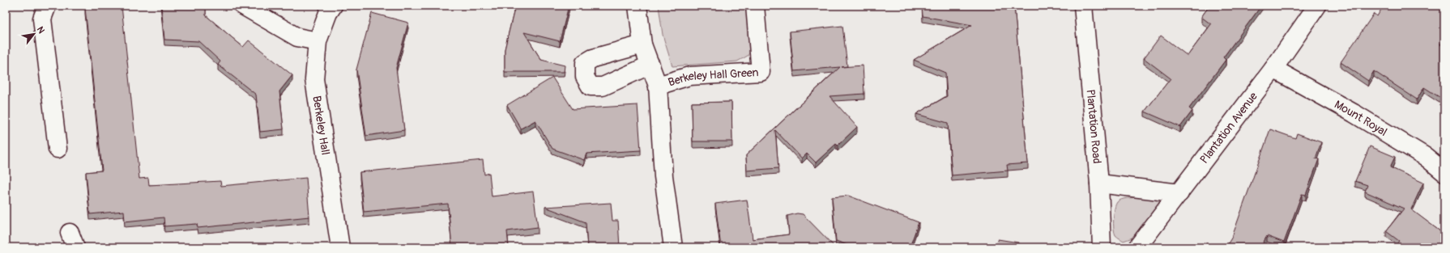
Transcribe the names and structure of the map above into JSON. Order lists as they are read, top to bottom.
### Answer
{
  "streets": {
    "street": [
      "Berkeley Hall Green",
      "Mount Royal",
      "Berkeley Hall",
      "Plantation Road",
      "Plantation Avenue"
    ]
  },
  "crossings": [
    ["Mount Royal", "Plantation Avenue"]
  ],
  "north": "top right"
}
